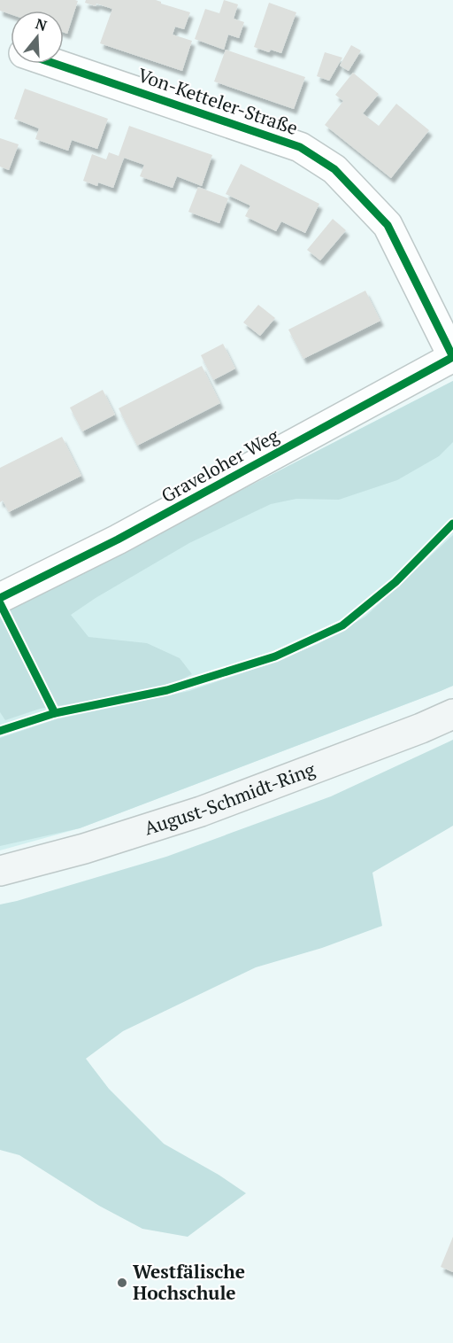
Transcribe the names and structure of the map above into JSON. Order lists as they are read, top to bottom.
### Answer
{
  "streets": {
    "main road": ["August-Schmidt-Ring"],
    "street": ["Von-Ketteler-Straße", "Graveloher Weg"]
  },
  "crossings": [
    ["Von-Ketteler-Straße", "Graveloher Weg"]
  ],
  "places": ["Westfälische Hochschule"],
  "north": "top"
}
